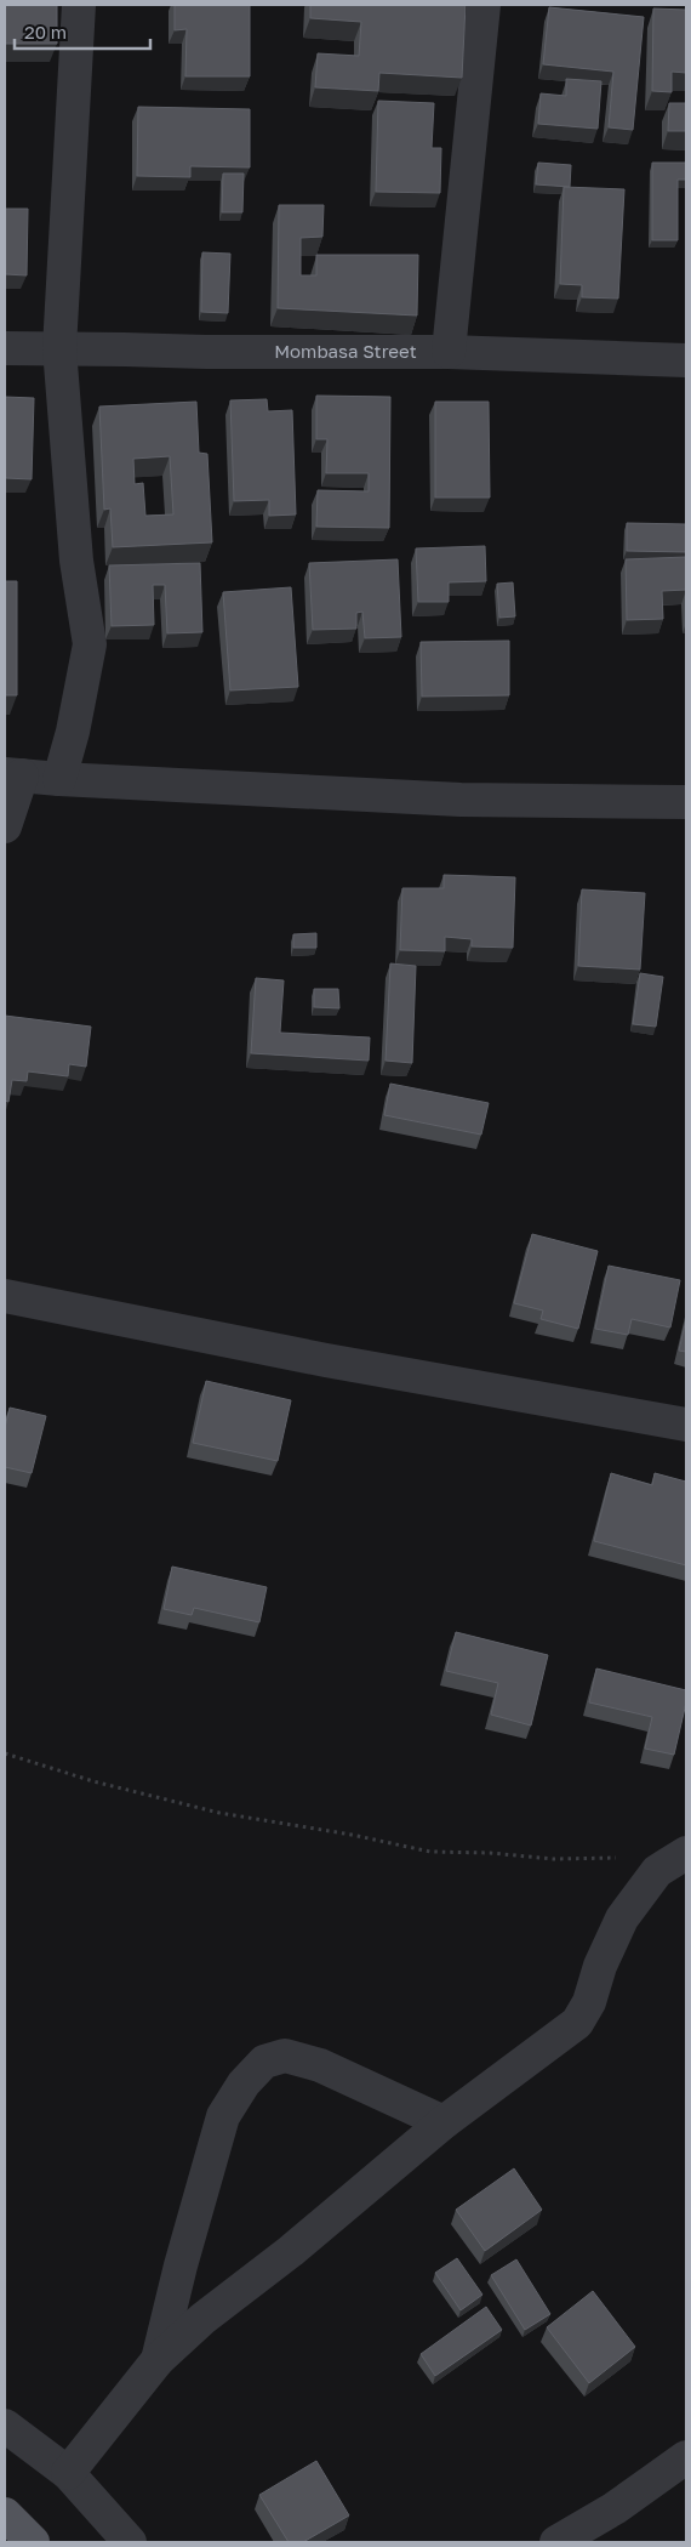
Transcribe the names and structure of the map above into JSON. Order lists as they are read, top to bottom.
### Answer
{
  "streets": {
    "street": ["Mombasa Street"]
  },
  "scale_bar": "20 m"
}
